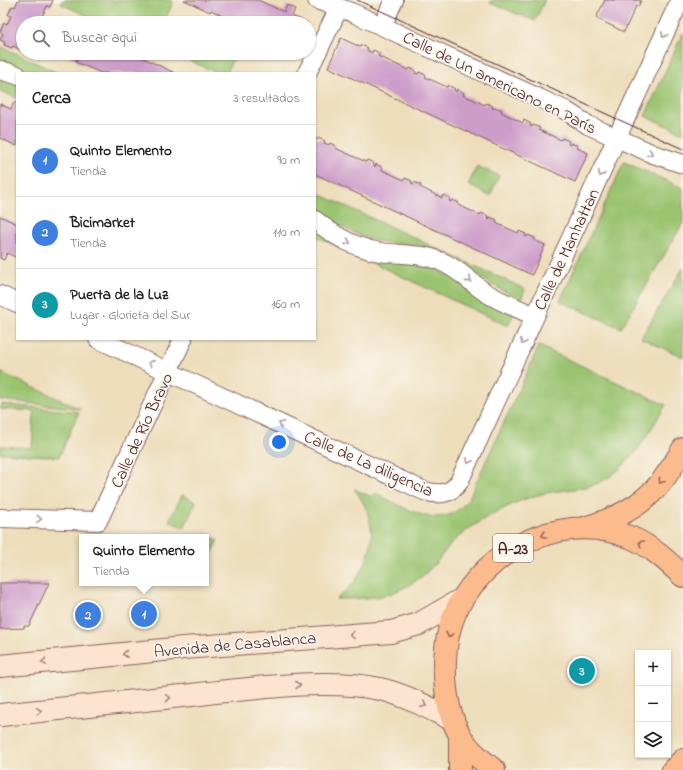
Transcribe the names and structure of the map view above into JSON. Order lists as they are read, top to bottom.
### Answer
{
  "streets": {
    "main road": ["A-23", "Avenida de Casablanca"],
    "street": [
      "Calle de Un americano en París",
      "Calle de Manhattan",
      "Calle de Río Bravo",
      "Calle de La diligencia"
    ]
  },
  "crossings": [
    ["Calle de Un americano en París", "Calle de Manhattan"],
    ["Calle de Manhattan", "Calle de La diligencia"],
    ["Calle de Río Bravo", "Calle de La diligencia"],
    ["A-23", "Avenida de Casablanca"]
  ],
  "one_way": ["Calle de Manhattan", "Calle de Río Bravo", "Calle de La diligencia"],
  "page": {
    "search": "Buscar aquí",
    "heading": ["Cerca", "3 resultados"],
    "list": [
      {
        "mark": "1",
        "name": "Quinto Elemento",
        "note": "Tienda",
        "value": "90 m"
      },
      {
        "mark": "2",
        "name": "Bicimarket",
        "note": "Tienda",
        "value": "110 m"
      },
      {
        "mark": "3",
        "name": "Puerta de la Luz",
        "note": "Lugar · Glorieta del Sur",
        "value": "160 m"
      }
    ],
    "popup": ["Quinto Elemento", "Tienda"],
    "pins": ["1", "2", "3"],
    "map_buttons": ["+", "−"]
  }
}
